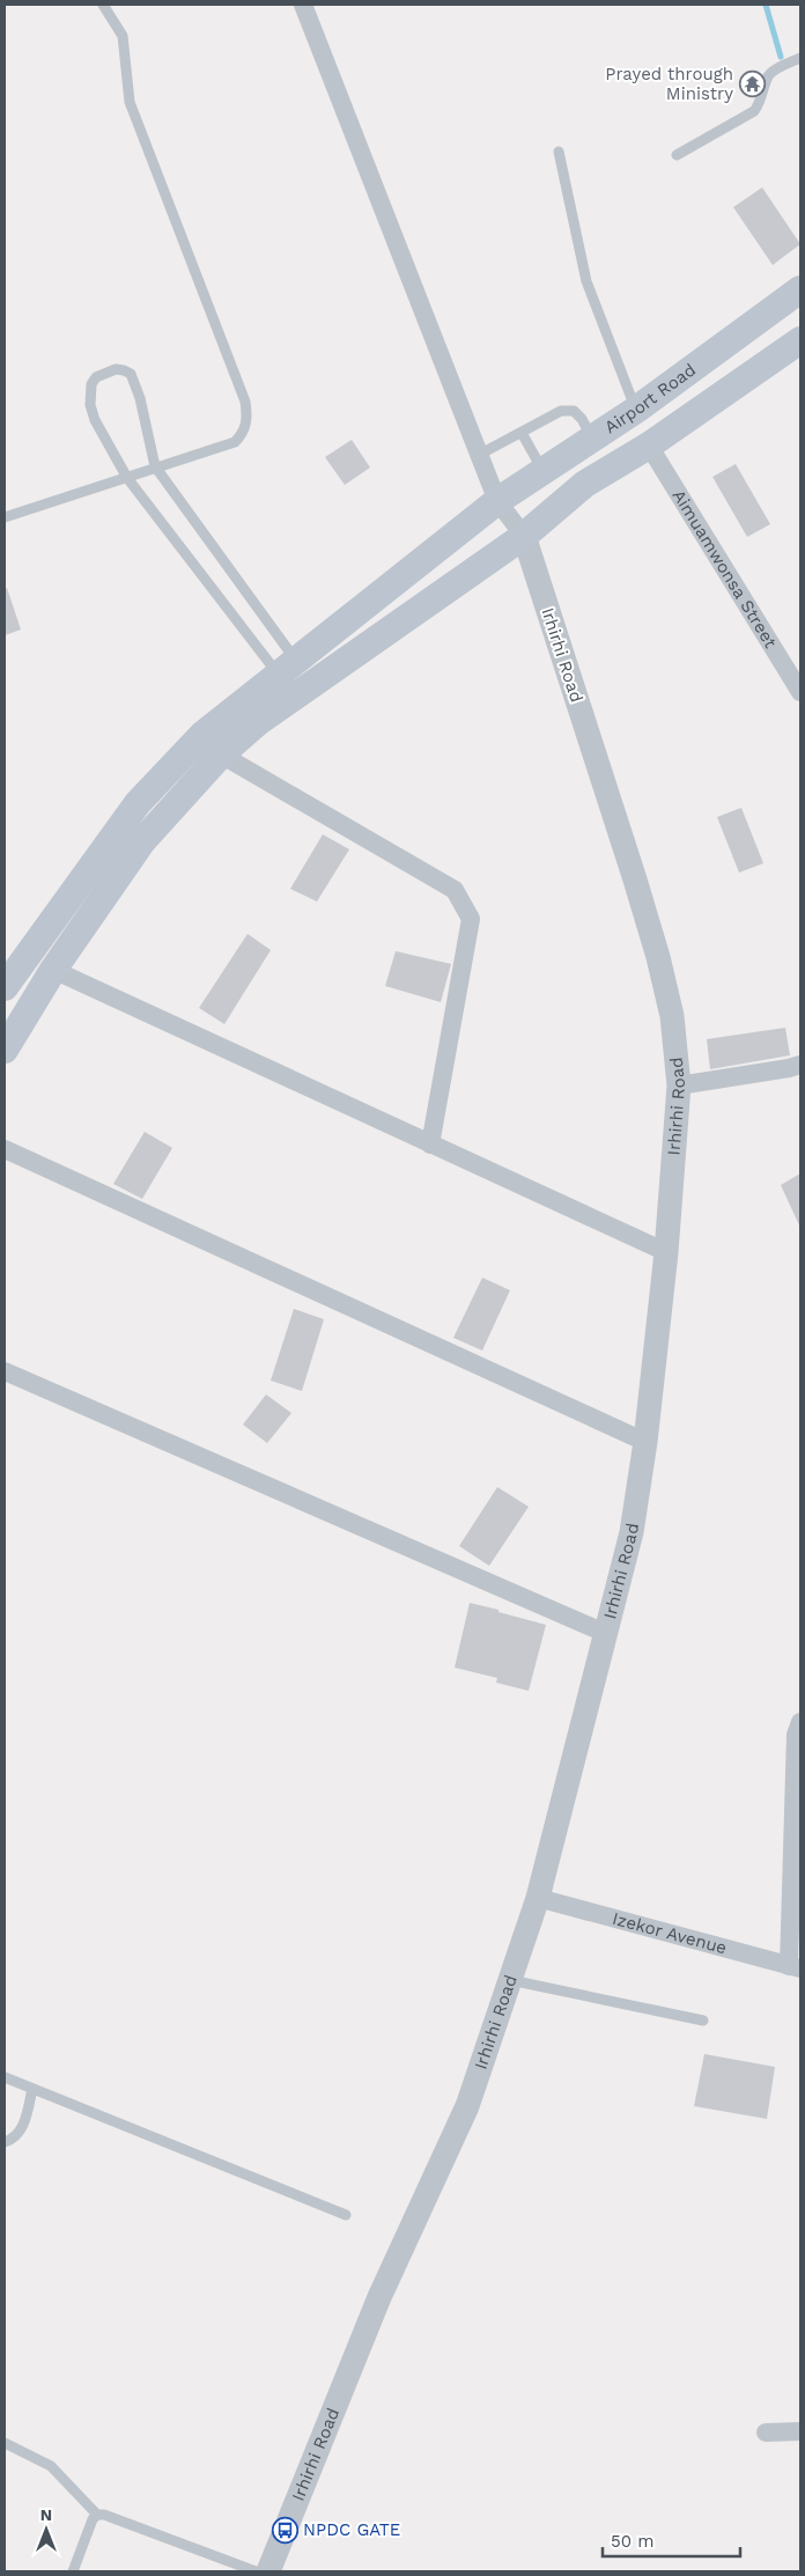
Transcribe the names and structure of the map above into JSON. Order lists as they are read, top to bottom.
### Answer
{
  "streets": {
    "main road": ["Airport Road"],
    "street": ["Aimuamwonsa Street", "Irhirhi Road", "Izekor Avenue"]
  },
  "crossings": [
    ["Airport Road", "Aimuamwonsa Street"],
    ["Airport Road", "Irhirhi Road"],
    ["Irhirhi Road", "Izekor Avenue"]
  ],
  "places": {
    "temple": ["Prayed through Ministry"],
    "bus stop": ["NPDC GATE"]
  },
  "scale_bar": "50 m",
  "north": "top"
}
